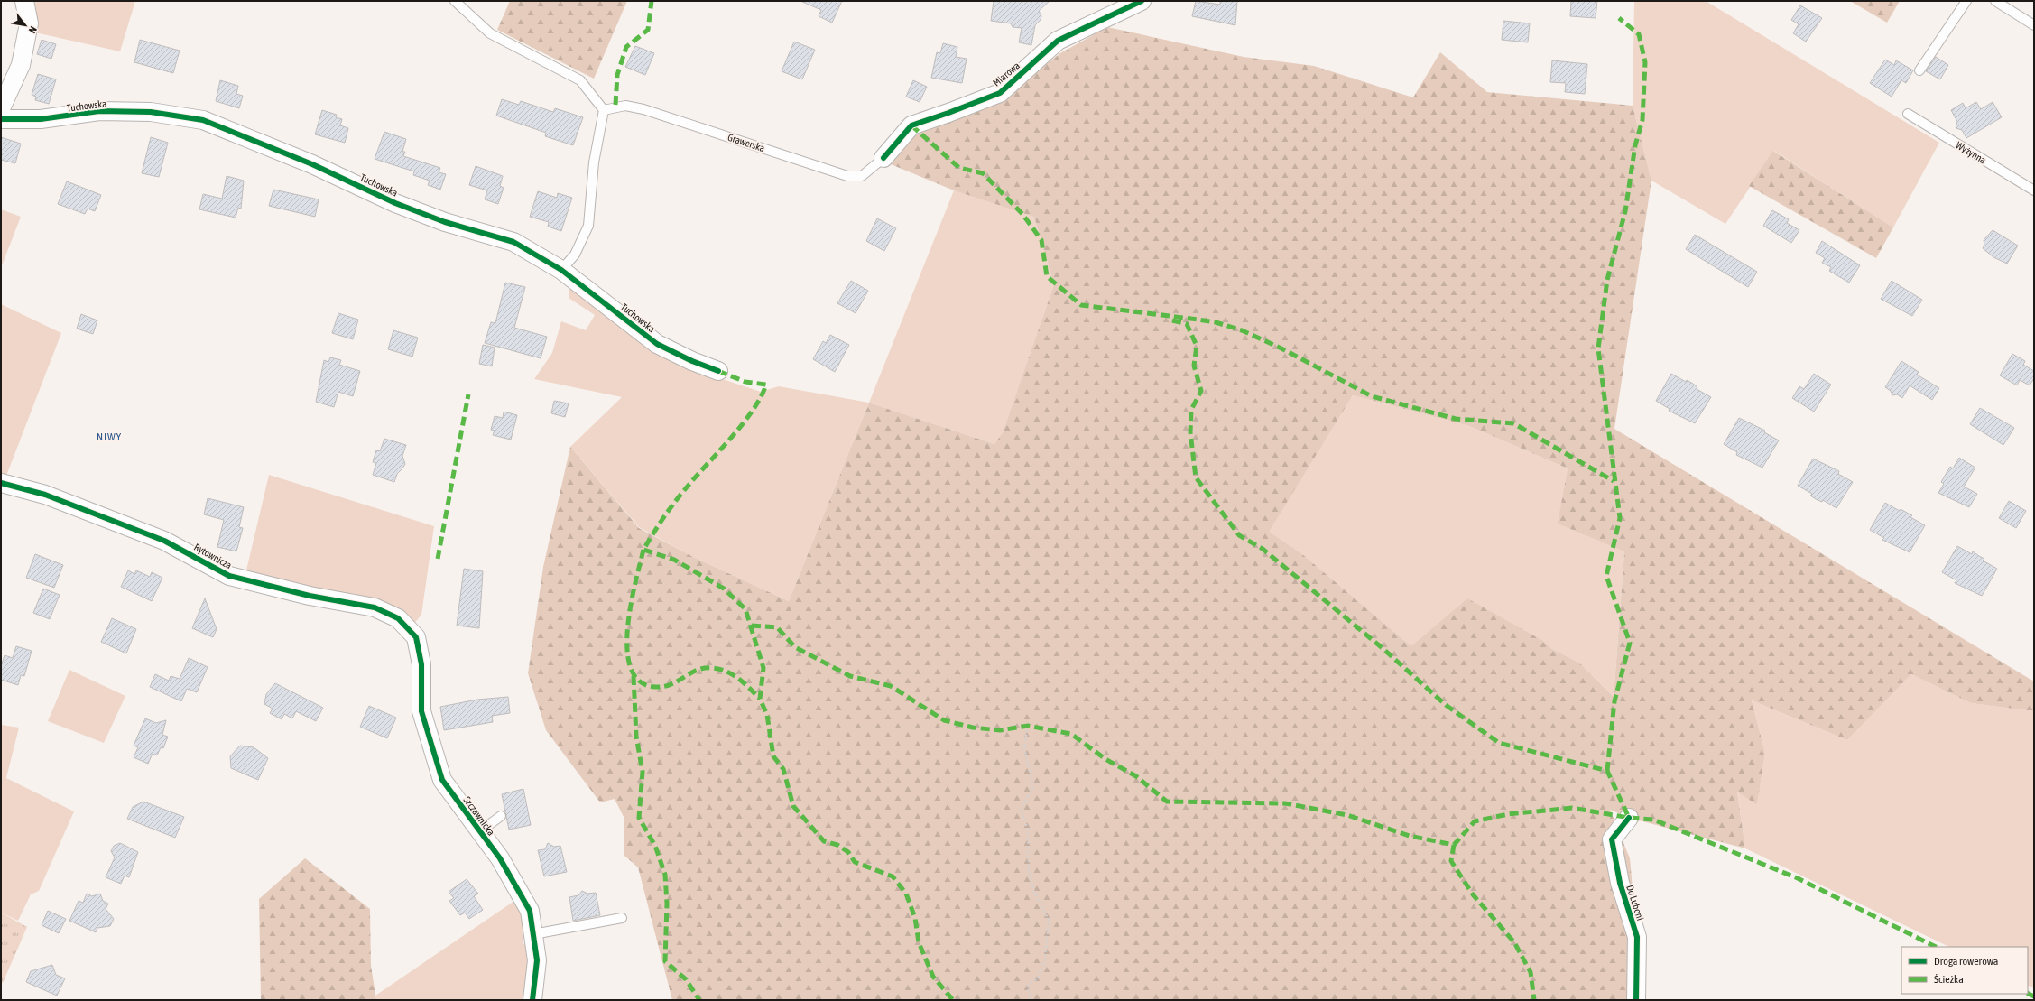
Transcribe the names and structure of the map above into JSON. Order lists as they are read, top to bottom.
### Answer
{
  "streets": {
    "street": [
      "Miarowa",
      "Tuchowska",
      "Rytownicza",
      "Szczawnicka",
      "Do Luboni"
    ],
    "lane": ["Grawerska", "Wyżynna"]
  },
  "crossings": [
    ["Miarowa", "Grawerska"],
    ["Rytownicza", "Szczawnicka"]
  ],
  "districts": ["NIWY"],
  "legend": ["Droga rowerowa", "Ścieżka"],
  "north": "bottom right"
}
